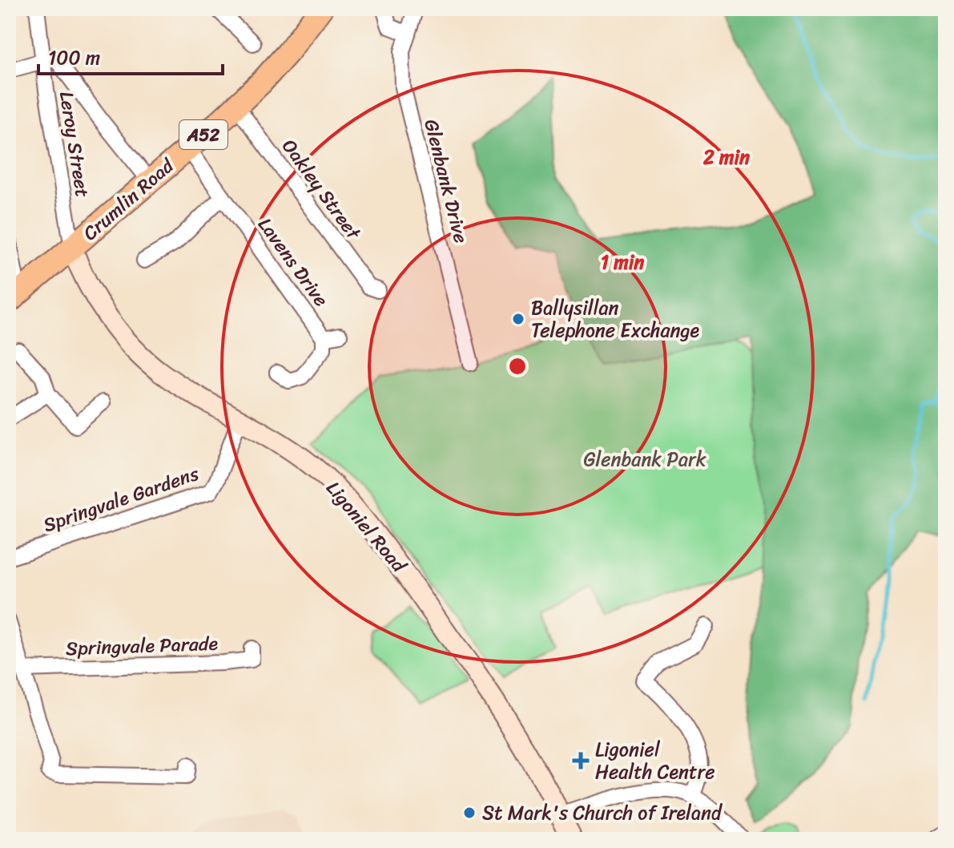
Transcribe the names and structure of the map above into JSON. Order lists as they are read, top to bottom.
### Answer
{
  "streets": {
    "main road": ["A52", "Crumlin Road"],
    "street": [
      "Leroy Street",
      "Glenbank Drive",
      "Oakley Street",
      "Lavens Drive",
      "Springvale Gardens",
      "Ligoniel Road",
      "Springvale Parade"
    ]
  },
  "crossings": [
    ["Leroy Street", "Crumlin Road"],
    ["Leroy Street", "Ligoniel Road"],
    ["Oakley Street", "Crumlin Road"],
    ["Crumlin Road", "Lavens Drive"],
    ["Crumlin Road", "Ligoniel Road"],
    ["Springvale Gardens", "Ligoniel Road"]
  ],
  "parks": ["Glenbank Park"],
  "places": {
    "other": ["Ballysillan Telephone Exchange", "St Mark's Church of Ireland"],
    "health": ["Ligoniel Health Centre"]
  },
  "scale_bar": "100 m",
  "rings": ["2 min", "1 min"]
}
